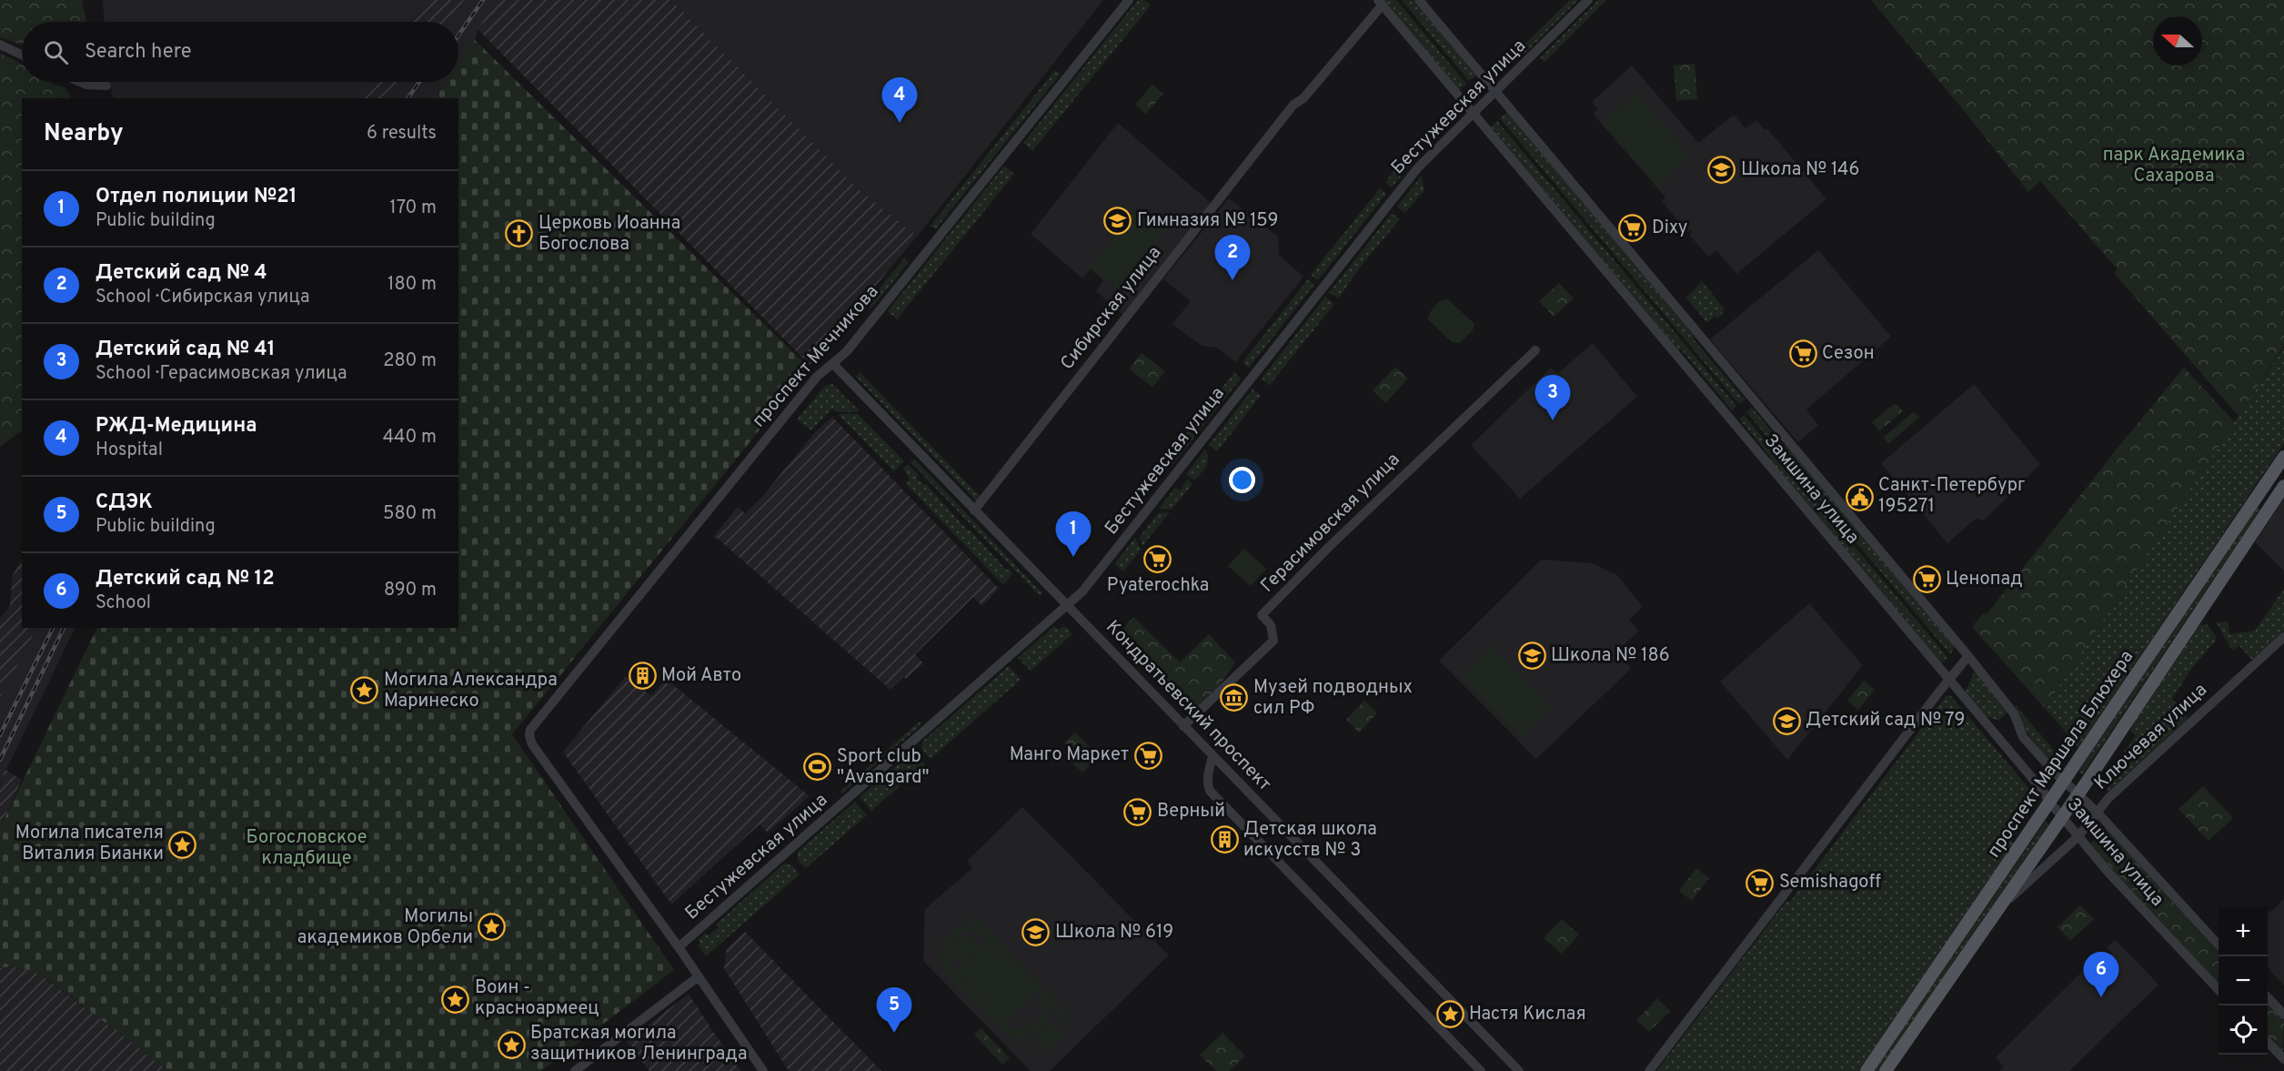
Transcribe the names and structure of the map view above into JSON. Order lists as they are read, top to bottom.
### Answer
{
  "streets": {
    "main road": ["проспект Маршала Блюхера"],
    "street": [
      "Бестужевская улица",
      "Сибирская улица",
      "проспект Мечникова",
      "Замшина улица",
      "Герасимовская улица",
      "Кондратьевский проспект",
      "Ключевая улица"
    ]
  },
  "crossings": [
    ["Бестужевская улица", "проспект Мечникова"],
    ["Бестужевская улица", "Замшина улица"],
    ["Бестужевская улица", "Кондратьевский проспект"],
    ["Сибирская улица", "Замшина улица"],
    ["Сибирская улица", "Кондратьевский проспект"],
    ["проспект Мечникова", "Кондратьевский проспект"],
    ["Замшина улица", "Ключевая улица"],
    ["Замшина улица", "проспект Маршала Блюхера"],
    ["Герасимовская улица", "Кондратьевский проспект"],
    ["Ключевая улица", "проспект Маршала Блюхера"]
  ],
  "parks": ["парк Академика Сахарова", "Богословское кладбище"],
  "places": {
    "school or university": [
      "Школа № 146",
      "Гимназия № 159",
      "Школа № 186",
      "Детский сад № 79",
      "Школа № 619"
    ],
    "supermarket": [
      "Dixy",
      "Сезон",
      "Pyaterochka",
      "Ценопад",
      "Манго Маркет",
      "Верный",
      "Semishagoff"
    ],
    "church": ["Церковь Иоанна Богослова"],
    "public building": ["Санкт-Петербург 195271"],
    "building": ["Мой Авто", "Детская школа искусств № 3"],
    "place": [
      "Могила Александра Маринеско",
      "Могила писателя Виталия Бианки",
      "Могилы академиков Орбели",
      "Воин - красноармеец",
      "Настя Кислая",
      "Братская могила защитников Ленинграда"
    ],
    "museum": ["Музей подводных сил РФ"],
    "sports": ["Sport club \"Avangard\""]
  },
  "north": "left",
  "page": {
    "search": "Search here",
    "pins": [
      "4",
      "2",
      "3",
      "1",
      "6",
      "5"
    ],
    "heading": ["Nearby", "6 results"],
    "list": [
      {
        "mark": "1",
        "name": "Отдел полиции №21",
        "note": "Public building",
        "value": "170 m"
      },
      {
        "mark": "2",
        "name": "Детский сад № 4",
        "note": "School · Сибирская улица",
        "value": "180 m"
      },
      {
        "mark": "3",
        "name": "Детский сад № 41",
        "note": "School · Герасимовская улица",
        "value": "280 m"
      },
      {
        "mark": "4",
        "name": "РЖД-Медицина",
        "note": "Hospital",
        "value": "440 m"
      },
      {
        "mark": "5",
        "name": "СДЭК",
        "note": "Public building",
        "value": "580 m"
      },
      {
        "mark": "6",
        "name": "Детский сад № 12",
        "note": "School",
        "value": "890 m"
      }
    ],
    "map_buttons": ["+", "−"]
  }
}
